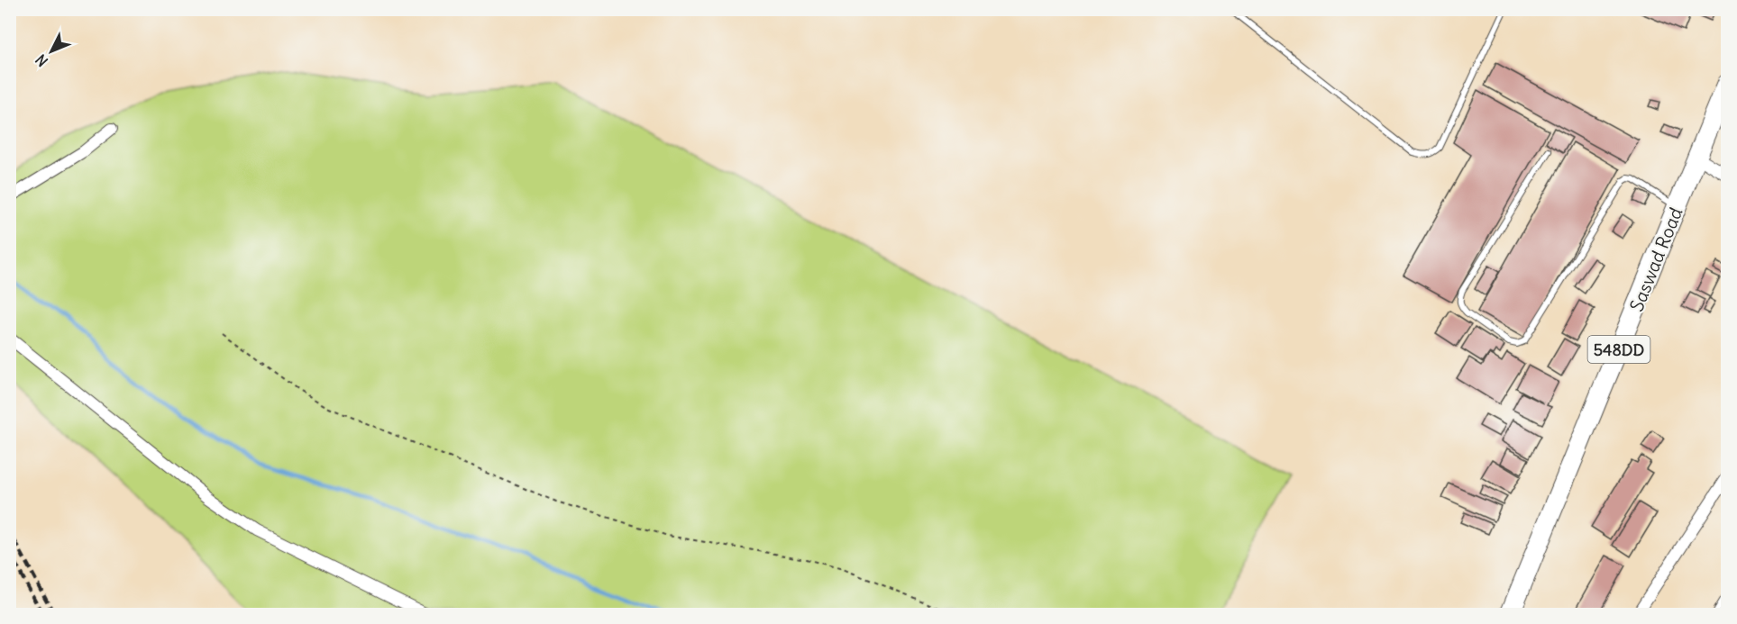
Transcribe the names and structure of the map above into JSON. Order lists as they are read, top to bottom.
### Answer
{
  "streets": {
    "highway": ["Saswad Road", "548DD"]
  },
  "north": "bottom left"
}
